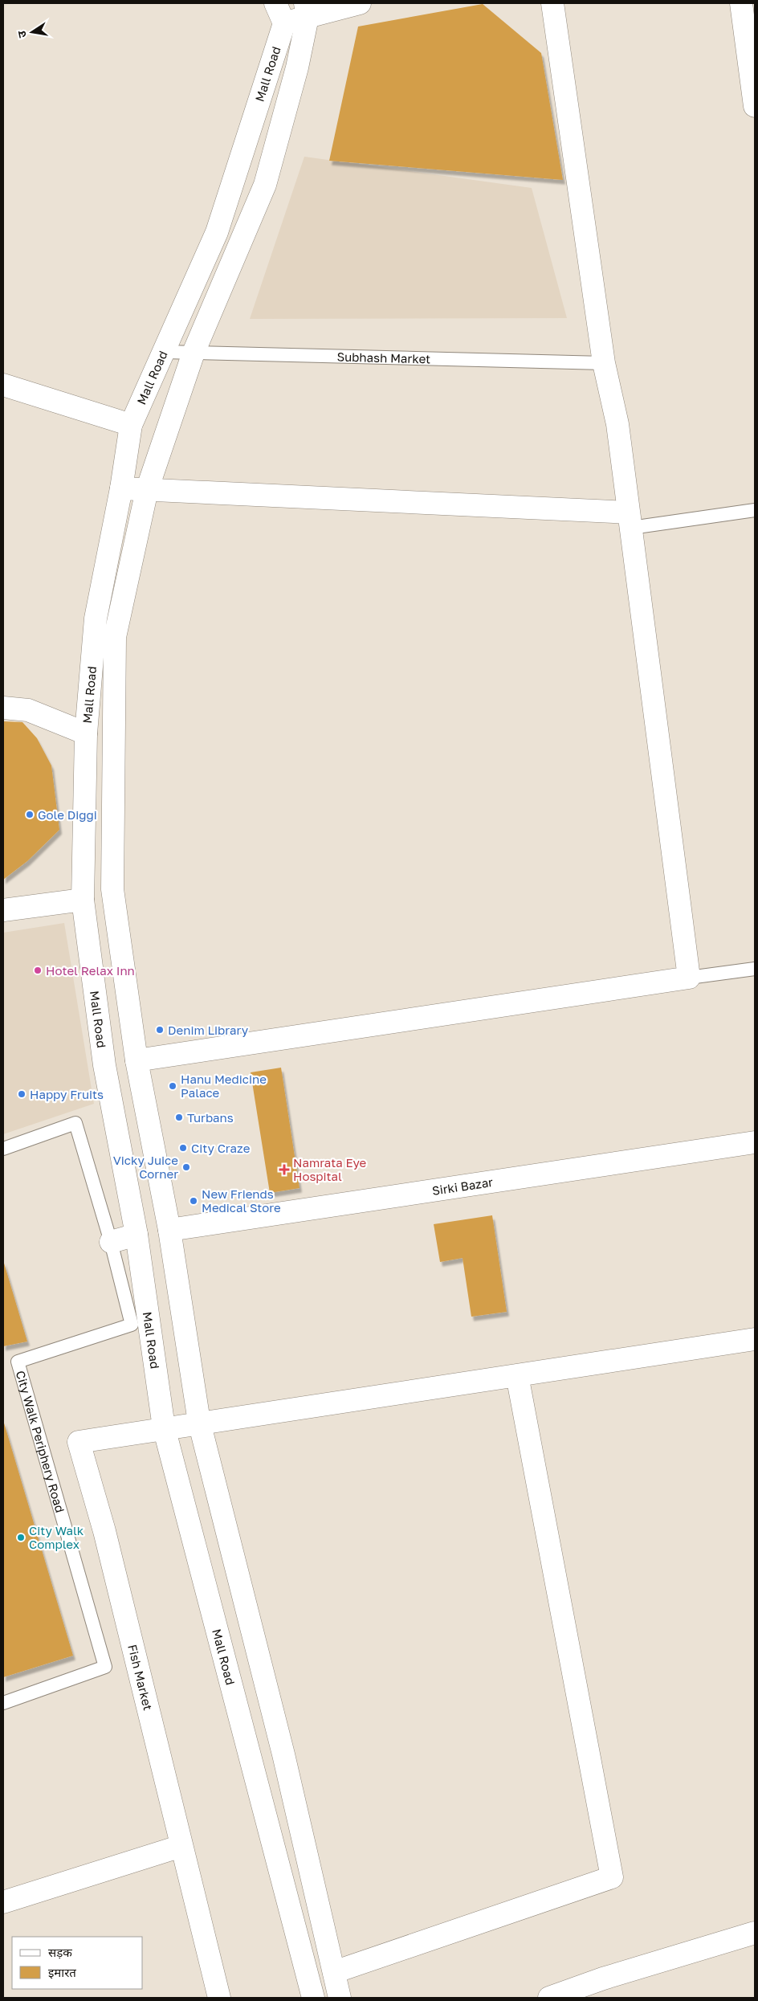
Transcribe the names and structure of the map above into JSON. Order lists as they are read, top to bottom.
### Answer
{
  "streets": {
    "street": ["Mall Road", "Sirki Bazar", "Fish Market"],
    "lane": ["Subhash Market", "City Walk Periphery Road"]
  },
  "crossings": [
    ["Mall Road", "Subhash Market"],
    ["Mall Road", "Fish Market"]
  ],
  "places": {
    "other": [
      "Gole Diggi",
      "Hotel Relax Inn",
      "Denim Library",
      "Hanu Medicine Palace",
      "Happy Fruits",
      "Turbans",
      "City Craze",
      "Vicky Juice Corner",
      "New Friends Medical Store",
      "City Walk Complex"
    ],
    "health": ["Namrata Eye Hospital"]
  },
  "legend": ["सड़क", "इमारत"],
  "north": "left"
}
